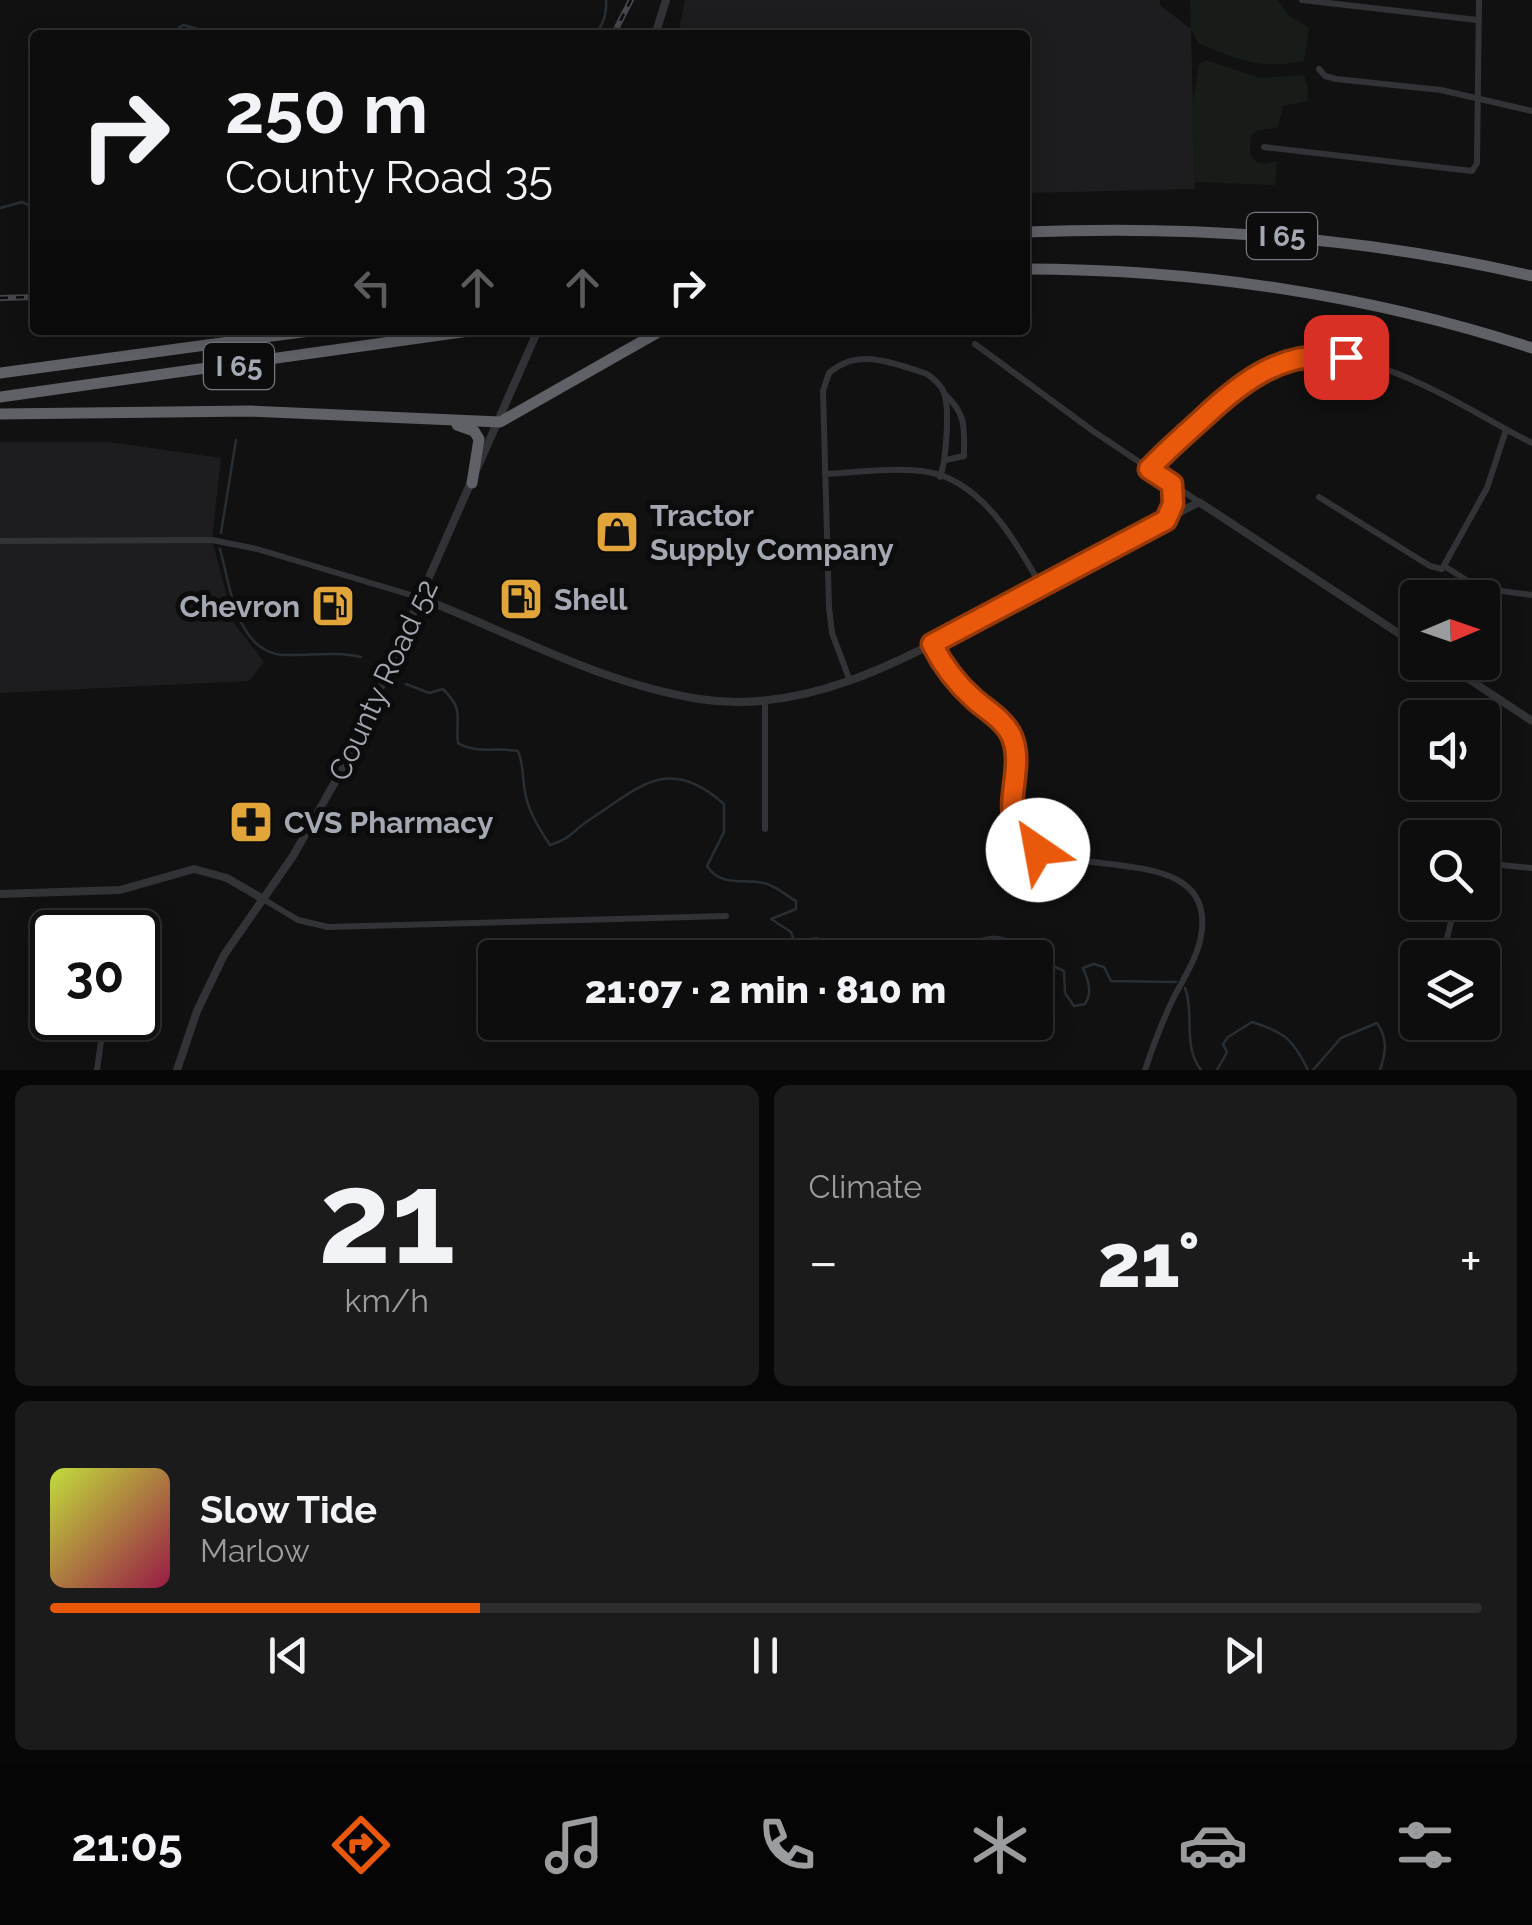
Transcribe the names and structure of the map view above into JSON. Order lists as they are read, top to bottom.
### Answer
{
  "streets": {
    "highway": ["I 65"],
    "street": ["County Road 52"]
  },
  "places": {
    "shop": ["Tractor Supply Company"],
    "fuel station": ["Shell", "Chevron"],
    "pharmacy": ["CVS Pharmacy"]
  },
  "north": "right",
  "page": {
    "turn": ["250 m", "County Road 35"],
    "limit": "30",
    "trip": "21:07 · 2 min · 810 m",
    "tile": [
      ["21", "km/h"],
      "Climate"
    ],
    "heat": ["−", "21°", "+"],
    "song": ["Slow Tide", "Marlow"],
    "tabs": "21:05"
  }
}
